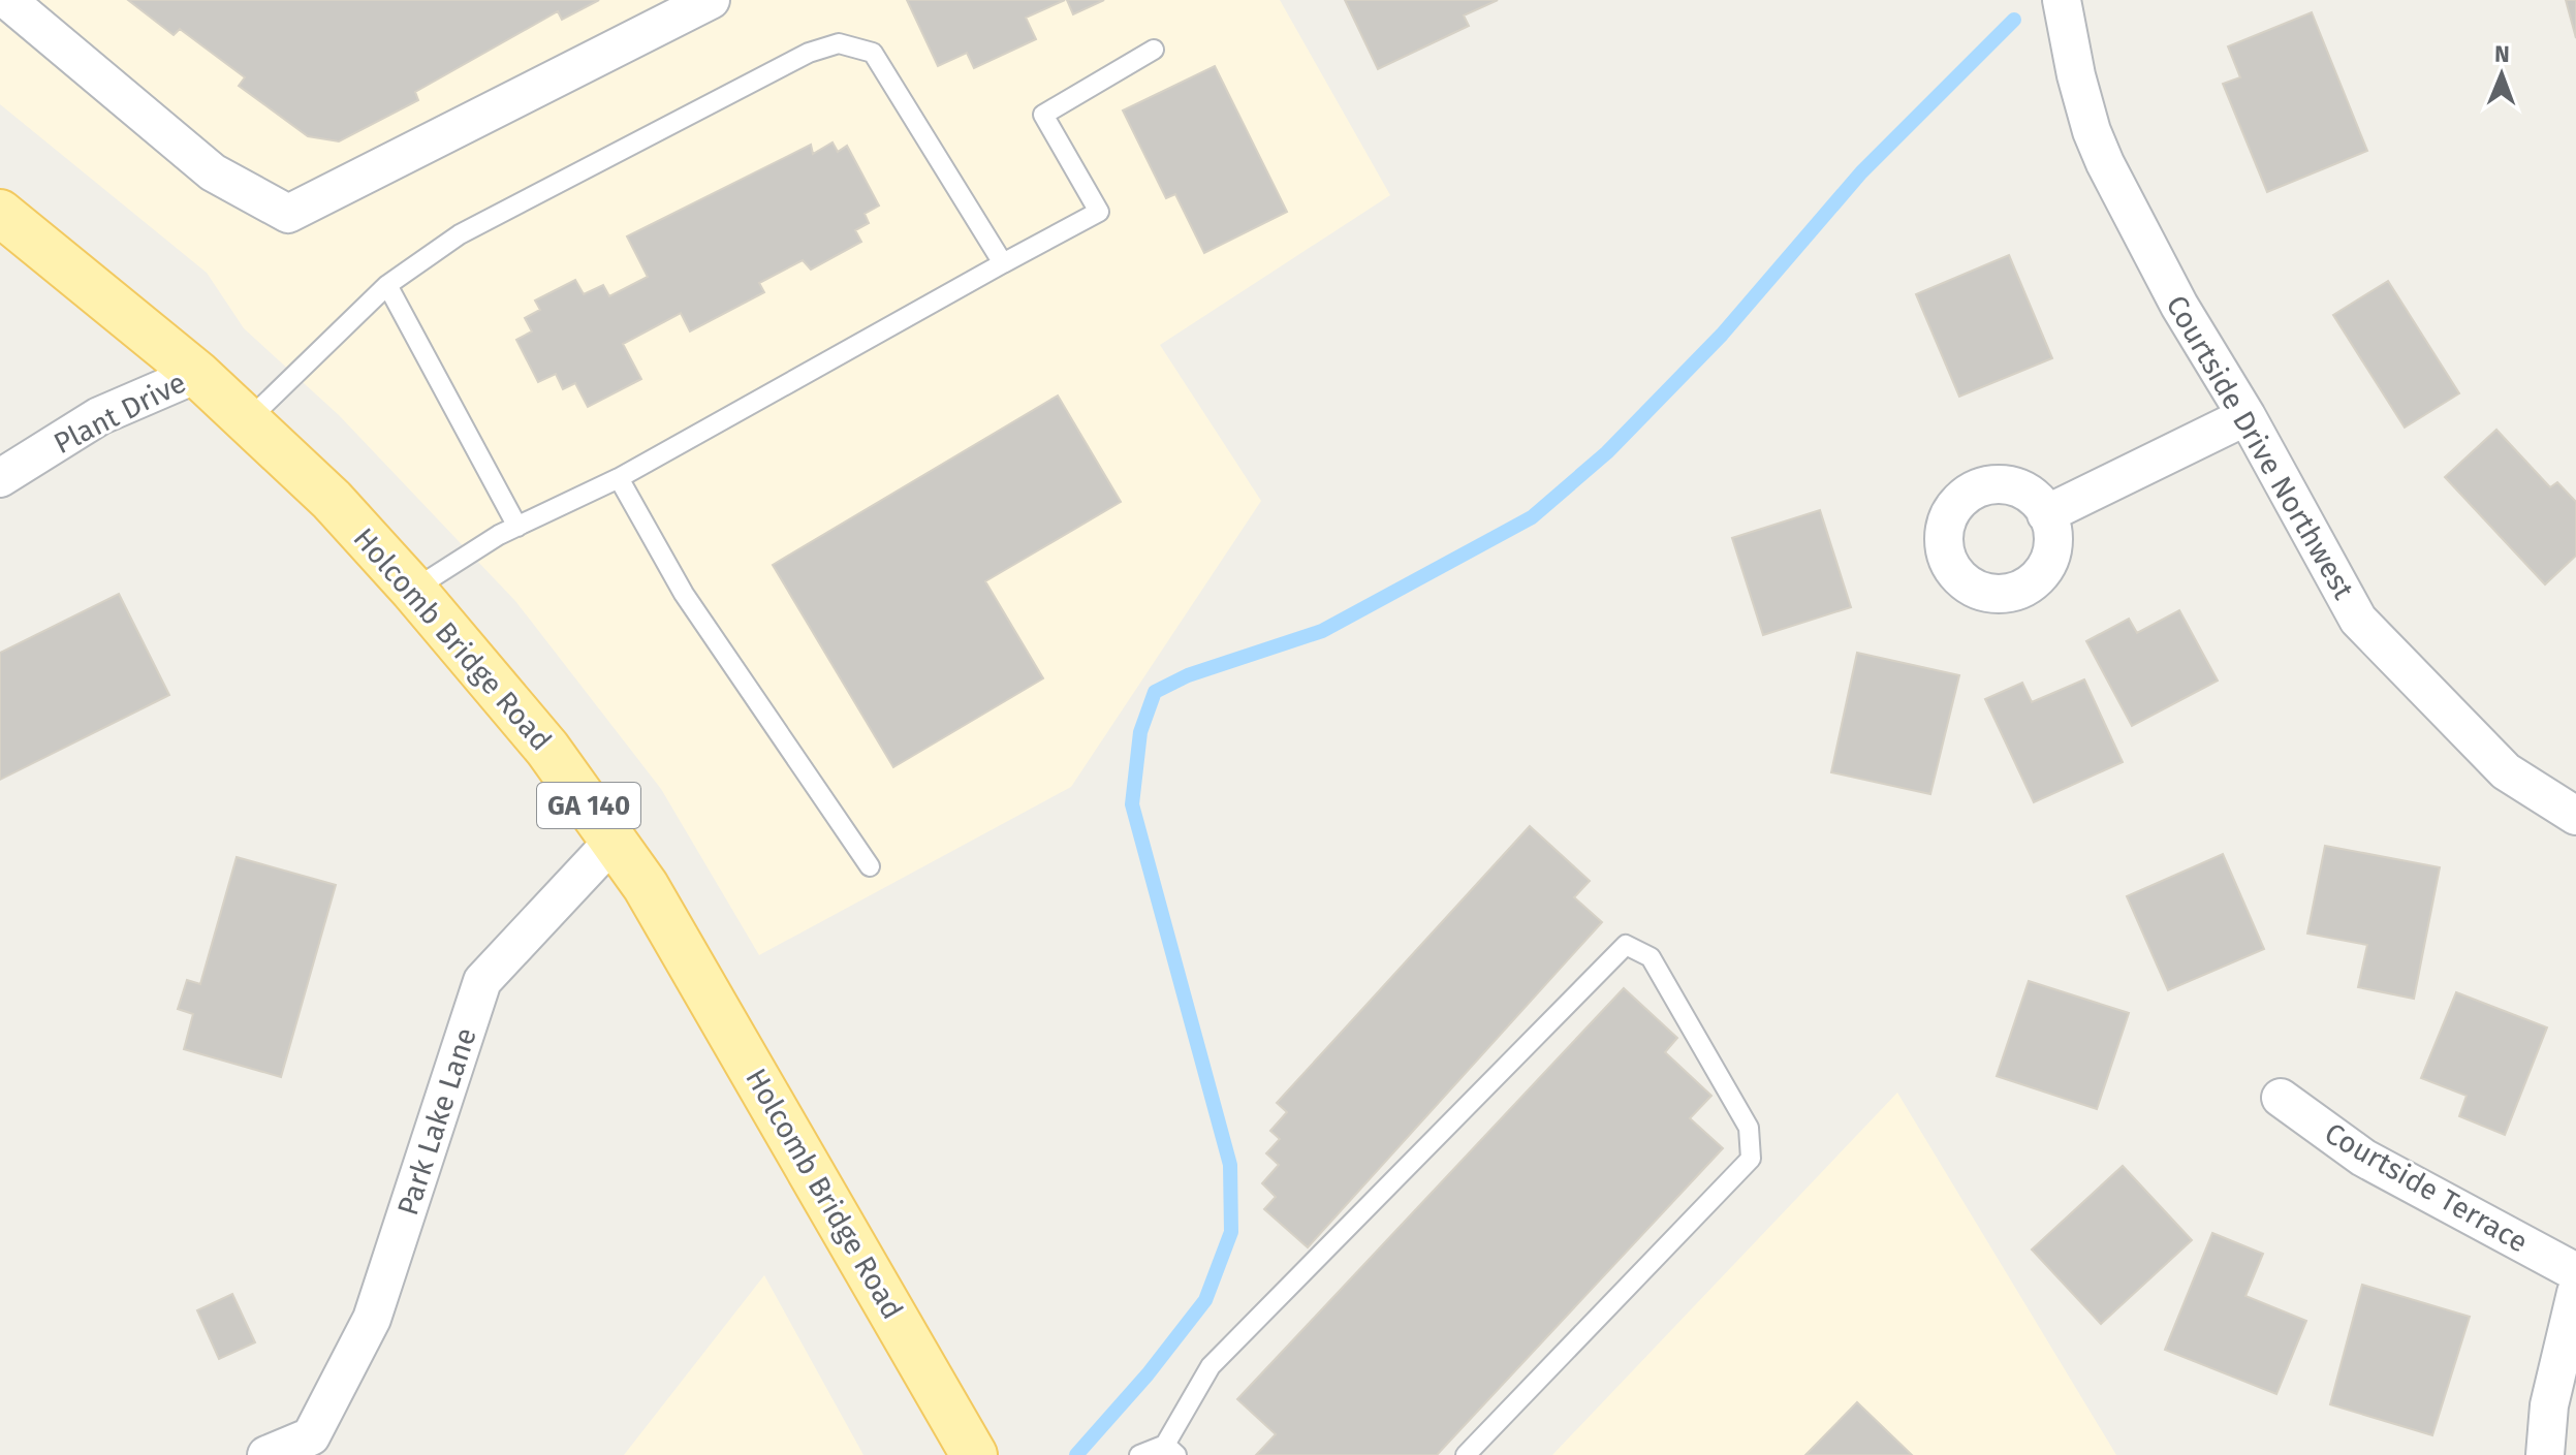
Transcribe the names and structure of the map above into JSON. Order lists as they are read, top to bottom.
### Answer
{
  "streets": {
    "main road": ["Holcomb Bridge Road", "GA 140"],
    "street": [
      "Plant Drive",
      "Courtside Drive Northwest",
      "Park Lake Lane",
      "Courtside Terrace"
    ]
  },
  "crossings": [
    ["Plant Drive", "Holcomb Bridge Road"],
    ["Holcomb Bridge Road", "Park Lake Lane"]
  ],
  "north": "top"
}
